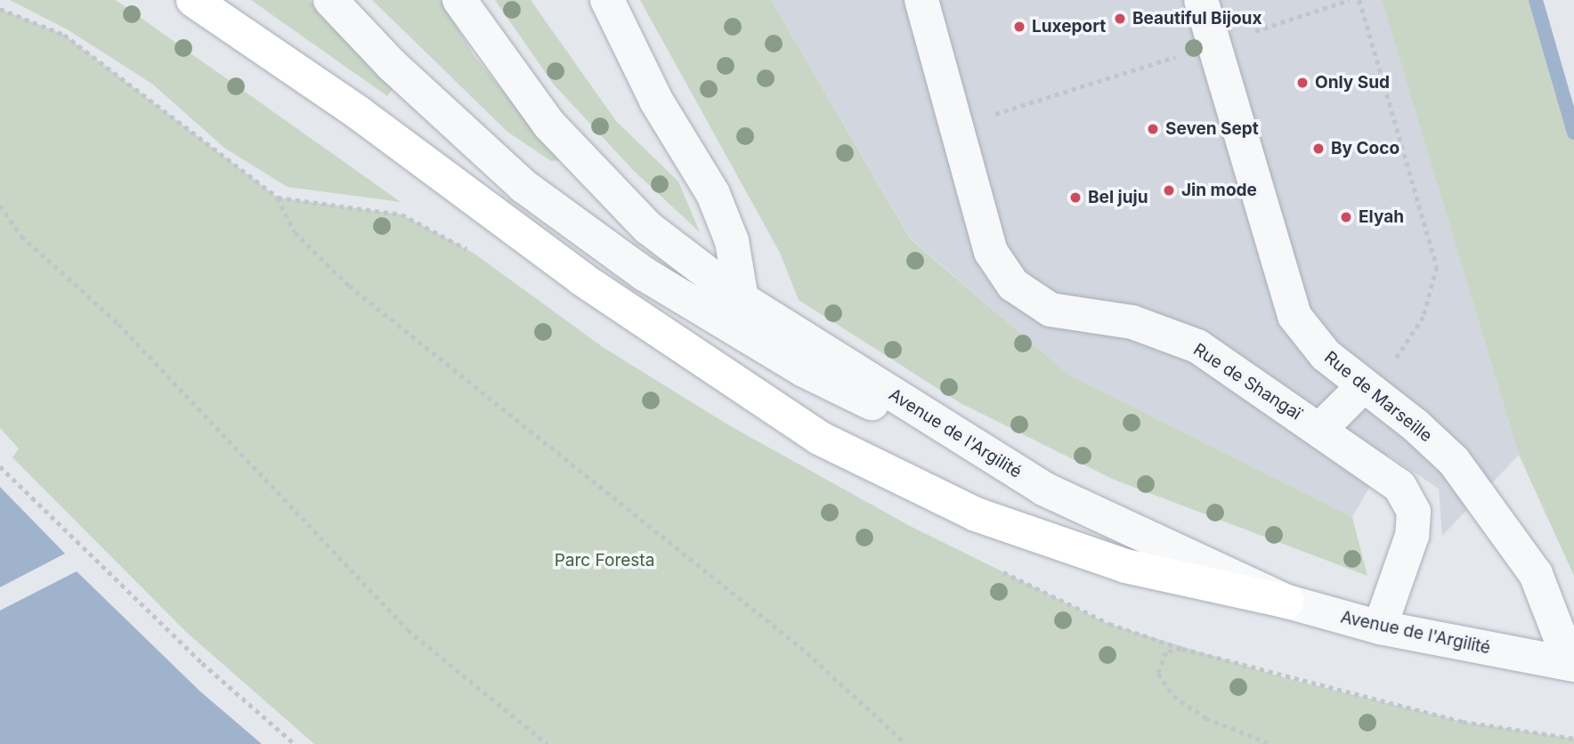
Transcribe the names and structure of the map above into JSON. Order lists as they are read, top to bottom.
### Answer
{
  "streets": {
    "street": ["Rue de Shangaï", "Rue de Marseille", "Avenue de l'Argilité"]
  },
  "crossings": [
    ["Rue de Shangaï", "Avenue de l'Argilité"],
    ["Rue de Marseille", "Avenue de l'Argilité"]
  ],
  "parks": ["Parc Foresta"],
  "places": [
    "Beautiful Bijoux",
    "Luxeport",
    "Only Sud",
    "Seven Sept",
    "By Coco",
    "Jin mode",
    "Bel juju",
    "Elyah"
  ]
}
